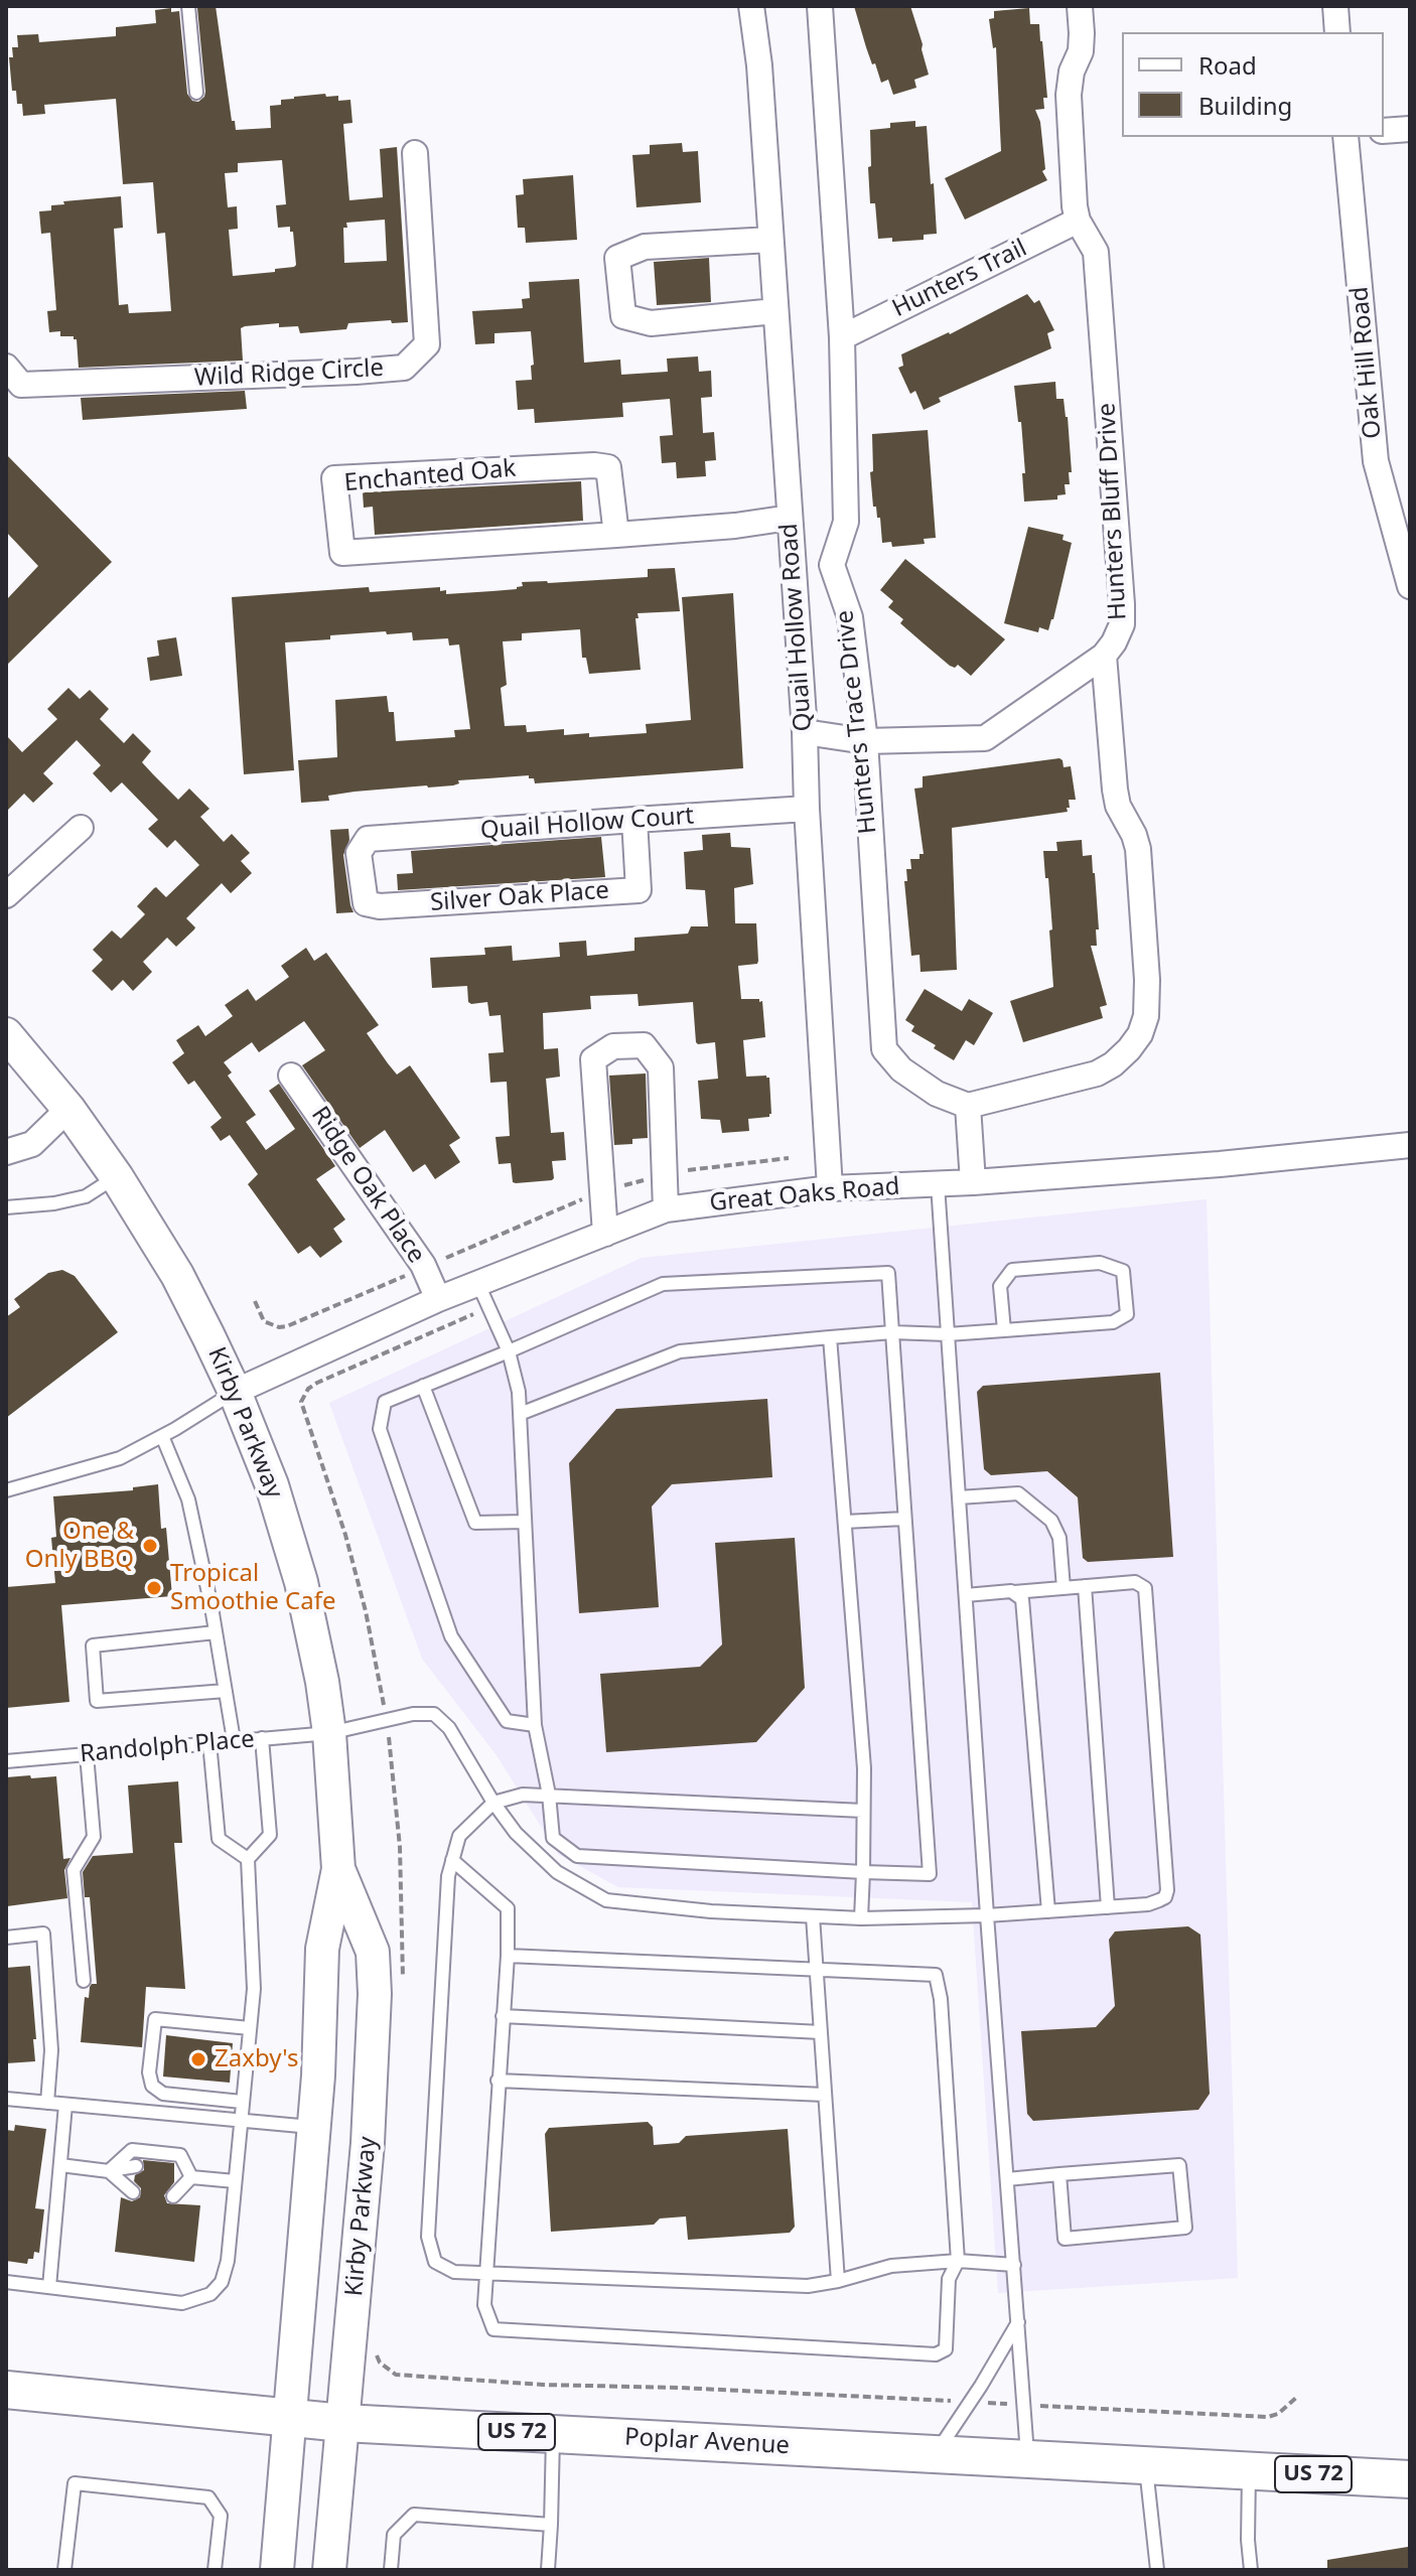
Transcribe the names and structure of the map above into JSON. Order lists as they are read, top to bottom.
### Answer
{
  "streets": {
    "main road": ["Kirby Parkway", "US 72", "Poplar Avenue"],
    "street": [
      "Hunters Trail",
      "Oak Hill Road",
      "Wild Ridge Circle",
      "Enchanted Oak",
      "Hunters Bluff Drive",
      "Quail Hollow Road",
      "Hunters Trace Drive",
      "Quail Hollow Court",
      "Silver Oak Place",
      "Ridge Oak Place",
      "Great Oaks Road"
    ],
    "lane": ["Randolph Place"]
  },
  "crossings": [
    ["Hunters Trail", "Hunters Bluff Drive"],
    ["Hunters Trail", "Hunters Trace Drive"],
    ["Enchanted Oak", "Quail Hollow Road"],
    ["Hunters Bluff Drive", "Hunters Trace Drive"],
    ["Quail Hollow Road", "Quail Hollow Court"],
    ["Quail Hollow Road", "Great Oaks Road"],
    ["Quail Hollow Court", "Silver Oak Place"],
    ["Ridge Oak Place", "Great Oaks Road"],
    ["Great Oaks Road", "Kirby Parkway"],
    ["Kirby Parkway", "Randolph Place"],
    ["Kirby Parkway", "Poplar Avenue"]
  ],
  "places": ["One & Only BBQ", "Tropical Smoothie Cafe", "Zaxby's"],
  "legend": ["Road", "Building"]
}
